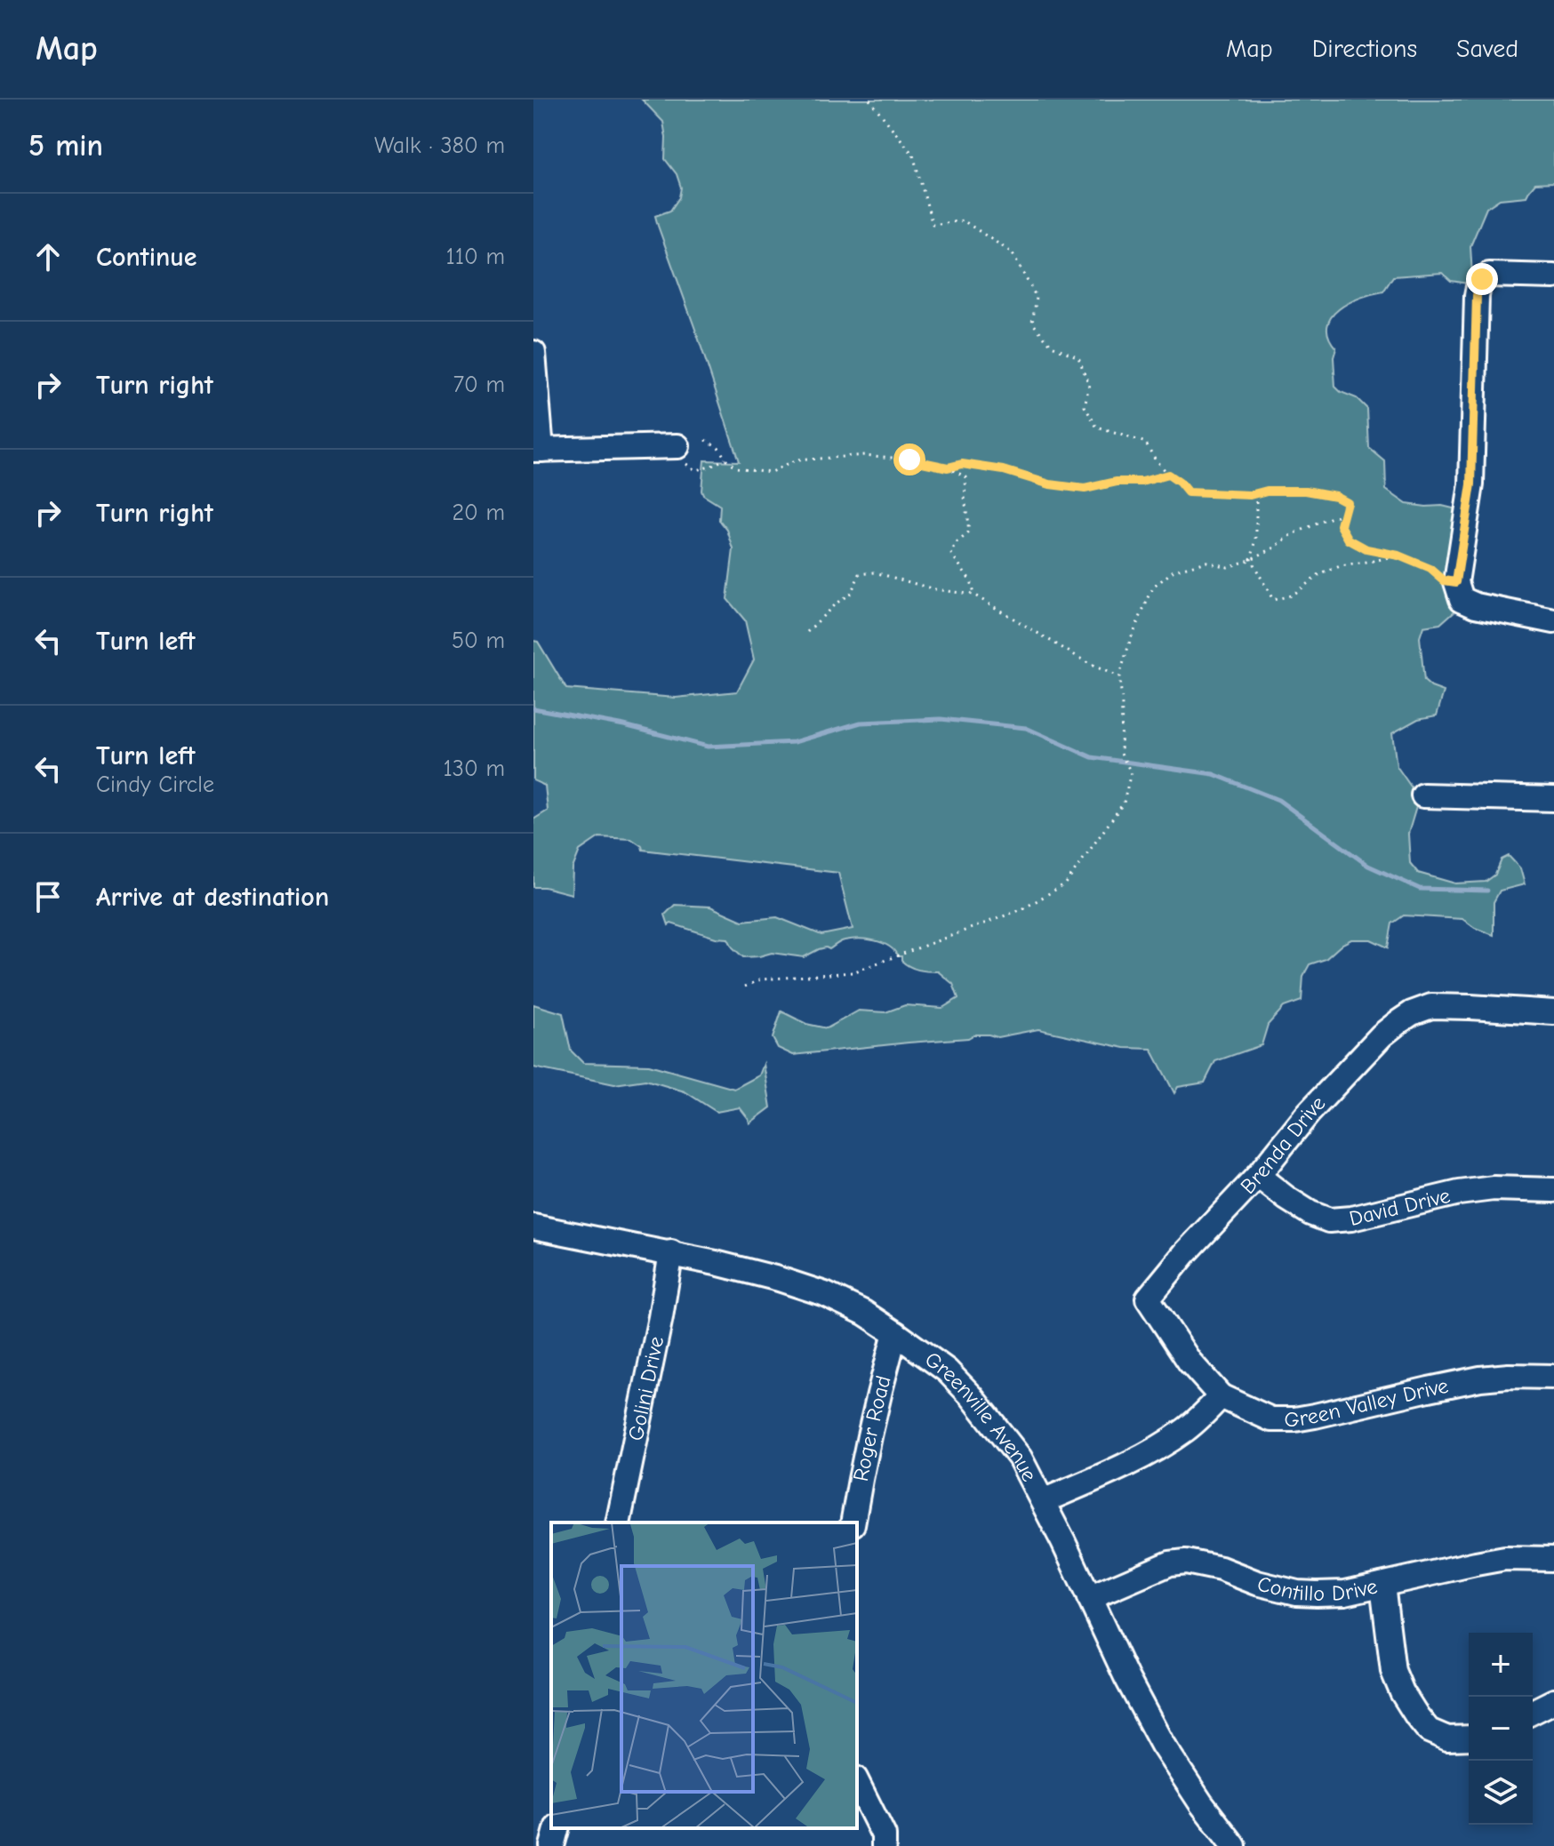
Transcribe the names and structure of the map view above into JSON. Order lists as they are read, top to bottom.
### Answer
{
  "streets": {
    "street": [
      "Brenda Drive",
      "David Drive",
      "Golini Drive",
      "Green Valley Drive",
      "Greenville Avenue",
      "Roger Road",
      "Contillo Drive"
    ]
  },
  "crossings": [
    ["Brenda Drive", "David Drive"],
    ["Brenda Drive", "Green Valley Drive"],
    ["Golini Drive", "Greenville Avenue"],
    ["Greenville Avenue", "Roger Road"],
    ["Greenville Avenue", "Contillo Drive"]
  ],
  "page": {
    "header": "Map",
    "nav": ["Map", "Directions", "Saved"],
    "heading": ["5 min", "Walk · 380 m"],
    "list": [
      ["Continue", "110 m"],
      ["Turn right", "70 m"],
      ["Turn right", "20 m"],
      ["Turn left", "50 m"],
      ["Turn left", "Cindy Circle", "130 m"],
      "Arrive at destination"
    ],
    "map_buttons": ["+", "−"]
  }
}
